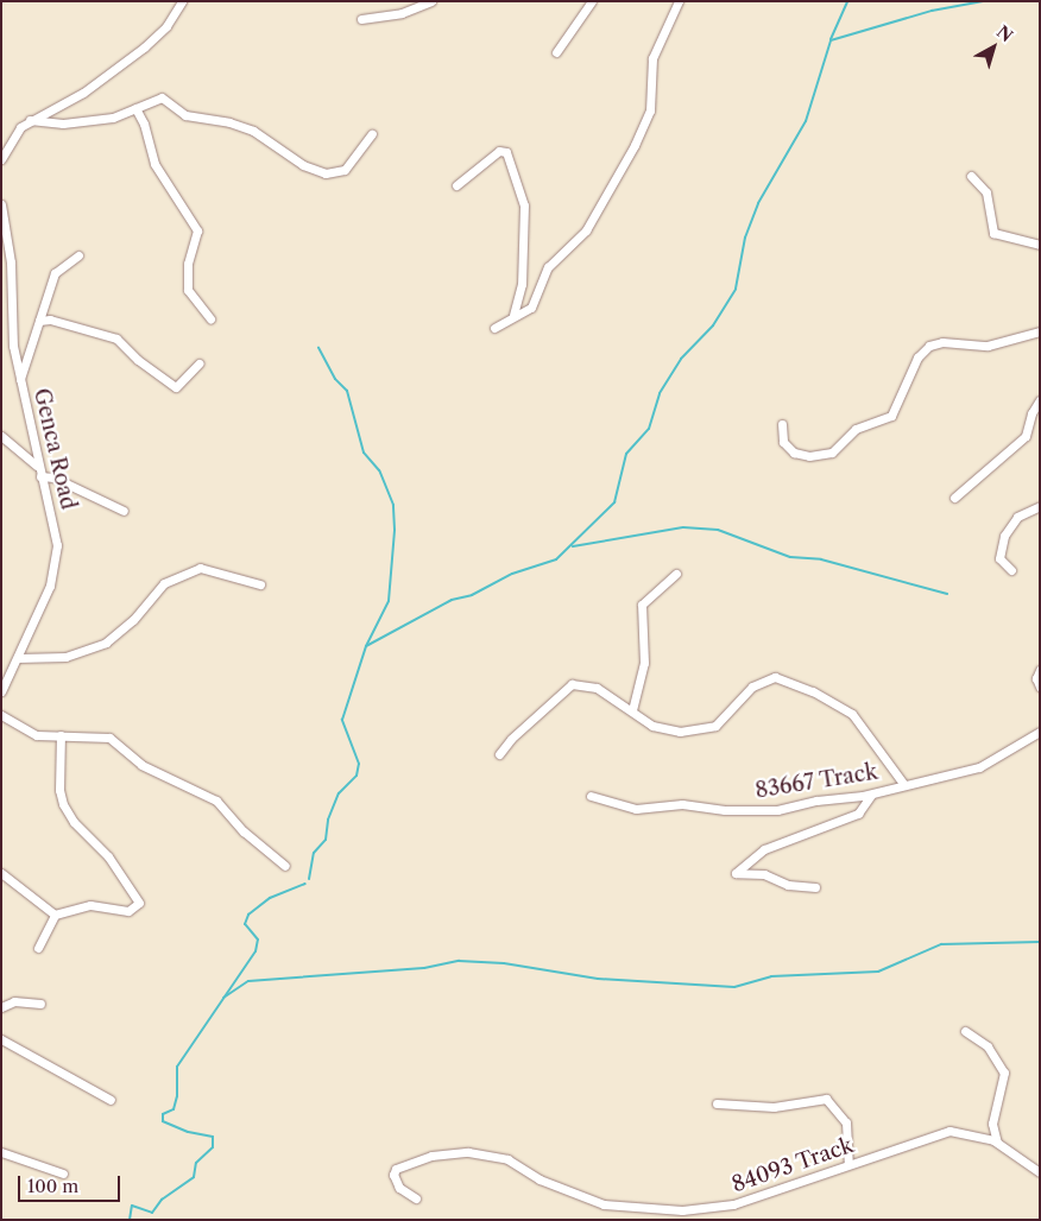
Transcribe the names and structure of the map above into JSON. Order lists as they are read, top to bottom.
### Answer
{
  "streets": {
    "street": ["Genca Road", "83667 Track", "84093 Track"]
  },
  "scale_bar": "100 m",
  "north": "top right"
}
